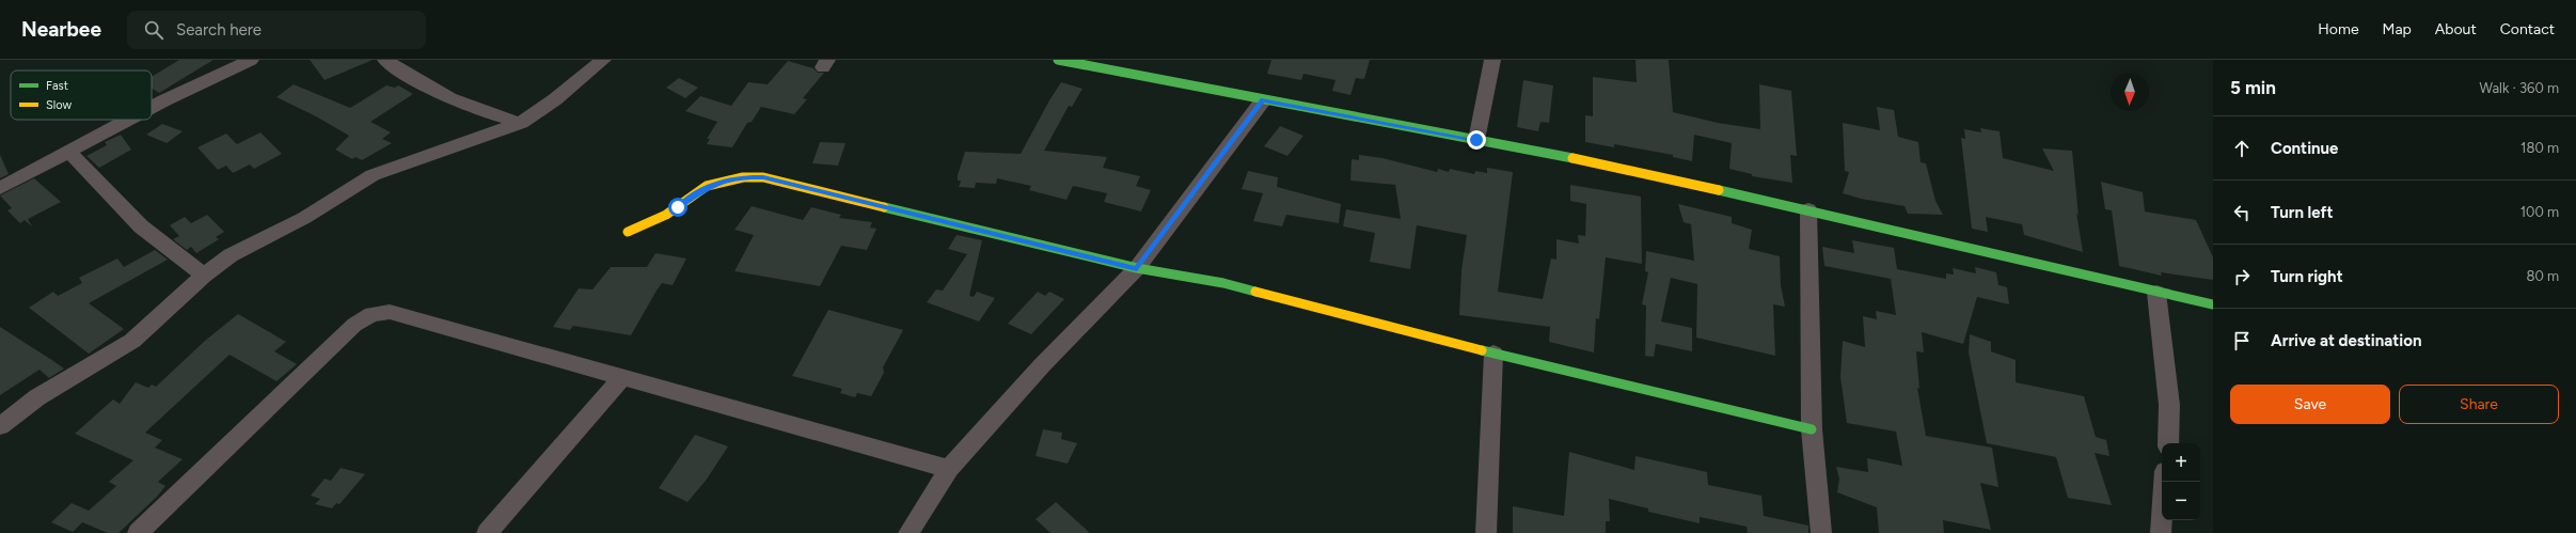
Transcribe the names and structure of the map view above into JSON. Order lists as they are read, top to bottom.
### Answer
{
  "legend": ["Fast", "Slow"],
  "north": "bottom",
  "page": {
    "header": "Nearbee",
    "search": "Search here",
    "nav": [
      "Home",
      "Map",
      "About",
      "Contact"
    ],
    "heading": ["5 min", "Walk · 360 m"],
    "list": [
      ["Continue", "180 m"],
      ["Turn left", "100 m"],
      ["Turn right", "80 m"],
      "Arrive at destination"
    ],
    "buttons": ["Save", "Share"],
    "map_buttons": ["+", "−"]
  }
}
